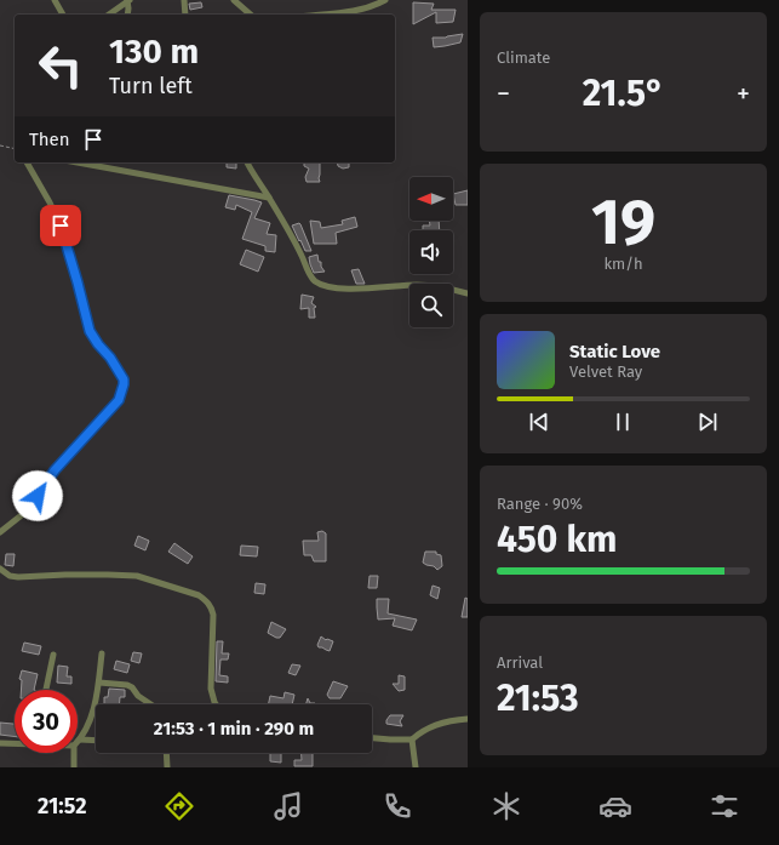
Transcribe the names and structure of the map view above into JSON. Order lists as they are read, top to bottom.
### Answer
{
  "north": "left",
  "page": {
    "tile": [
      "Climate",
      ["19", "km/h"],
      ["Range · 90%", "450 km"],
      ["Arrival", "21:53"]
    ],
    "turn": ["130 m", "Turn left"],
    "heat": ["−", "21.5°", "+"],
    "then": "Then",
    "song": ["Static Love", "Velvet Ray"],
    "limit": "30",
    "trip": "21:53 · 1 min · 290 m",
    "tabs": "21:52"
  }
}
